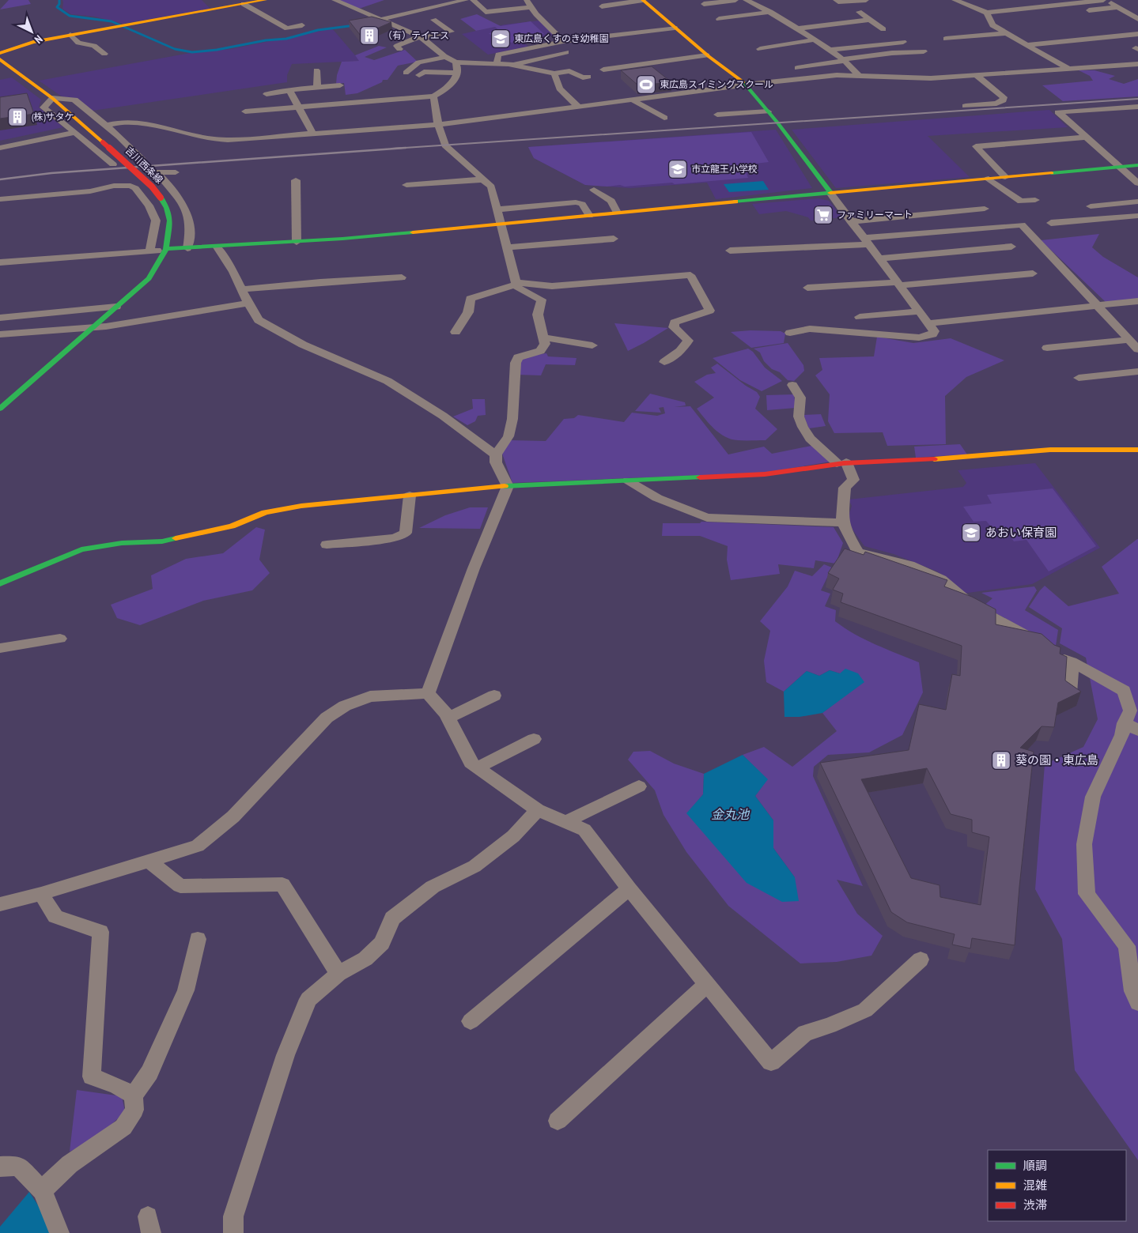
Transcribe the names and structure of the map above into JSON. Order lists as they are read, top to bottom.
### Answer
{
  "streets": {
    "street": ["吉川西条線"]
  },
  "water": ["金丸池"],
  "places": {
    "building": ["（有）テイエス", "(株)サタケ", "葵の園・東広島"],
    "school or university": ["東広島くすのき幼稚園", "市立龍王小学校", "あおい保育園"],
    "sports": ["東広島スイミングスクール"],
    "supermarket": ["ファミリーマート"]
  },
  "legend": ["順調", "混雑", "渋滞"],
  "north": "bottom right"
}
